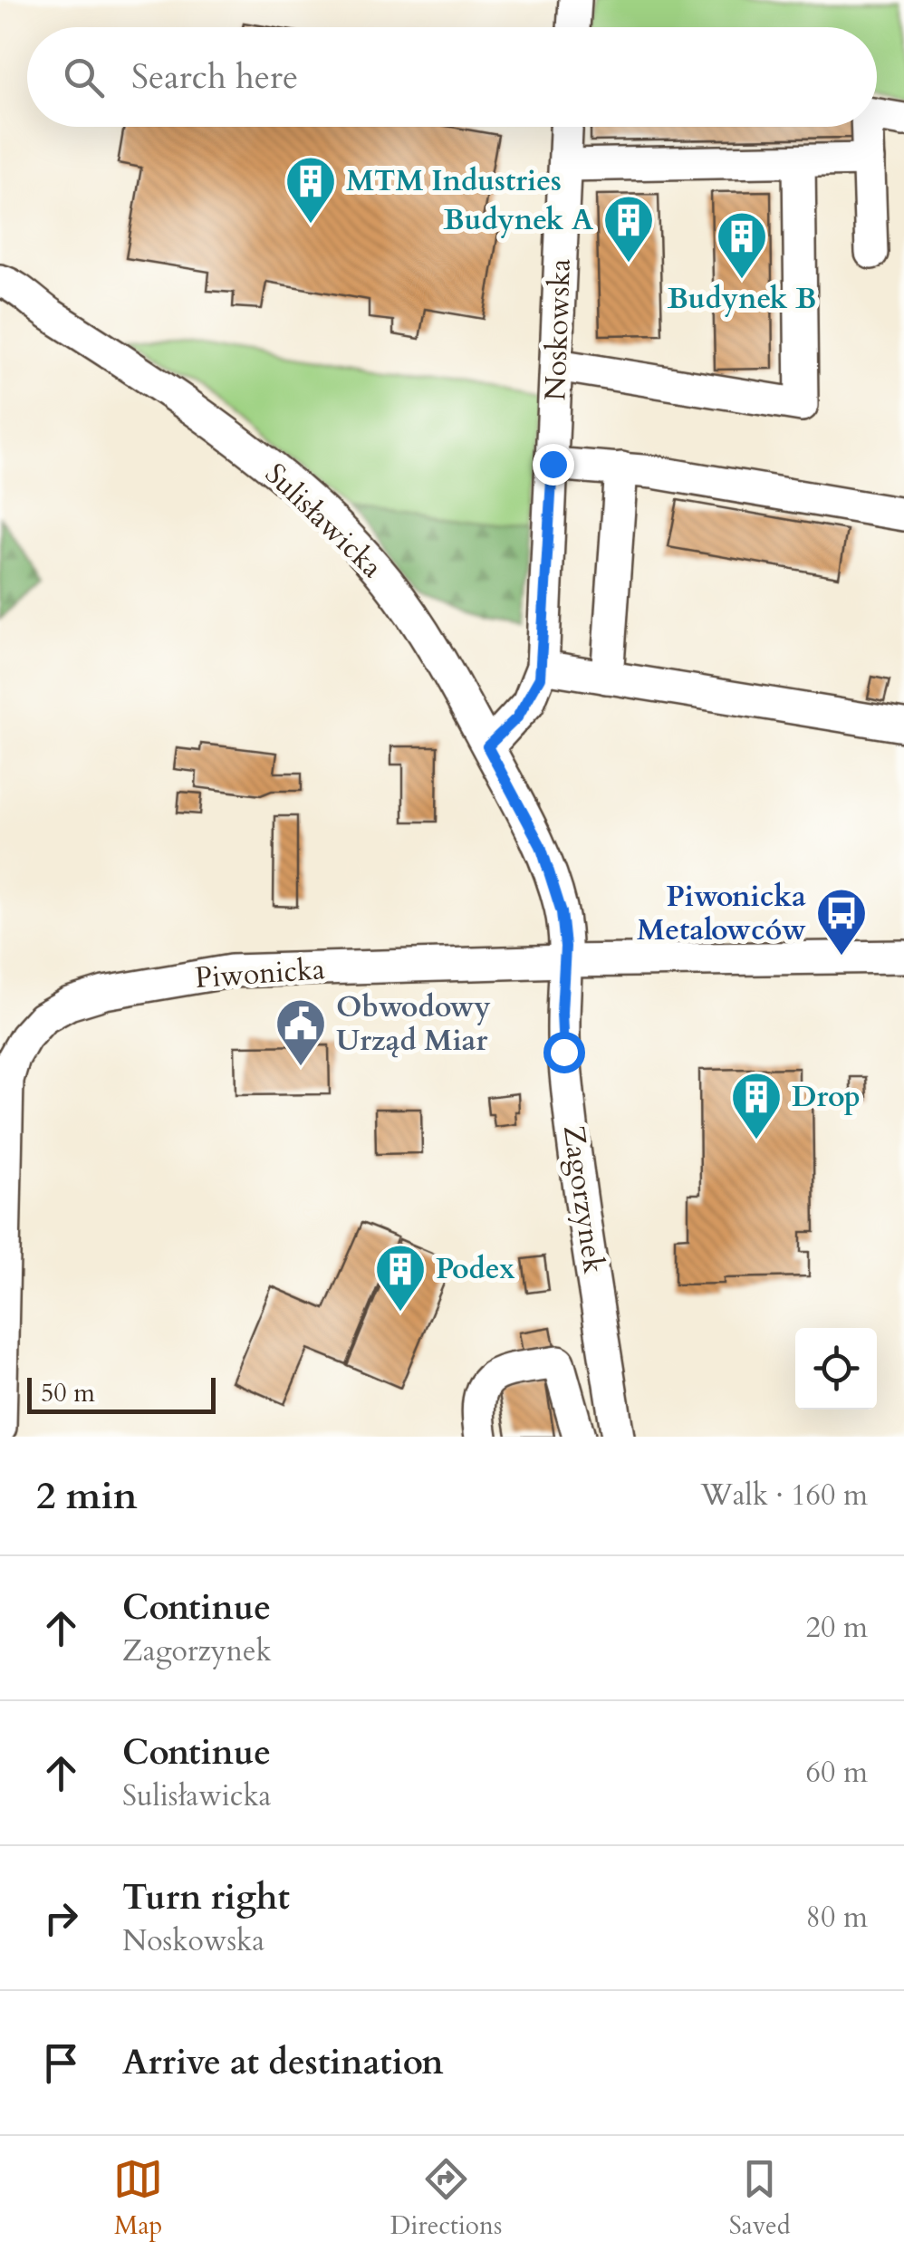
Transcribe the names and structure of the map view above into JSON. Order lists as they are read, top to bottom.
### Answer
{
  "streets": {
    "street": [
      "Noskowska",
      "Sulisławicka",
      "Piwonicka",
      "Zagorzynek"
    ]
  },
  "crossings": [
    ["Noskowska", "Sulisławicka"],
    ["Sulisławicka", "Piwonicka"],
    ["Sulisławicka", "Zagorzynek"],
    ["Piwonicka", "Zagorzynek"]
  ],
  "places": {
    "building": [
      "MTM Industries",
      "Budynek A",
      "Budynek B",
      "Drop",
      "Podex"
    ],
    "bus stop": ["Piwonicka Metalowców"],
    "public building": ["Obwodowy Urząd Miar"]
  },
  "scale_bar": "50 m",
  "page": {
    "search": "Search here",
    "scale": "50 m",
    "heading": ["2 min", "Walk · 160 m"],
    "list": [
      ["Continue", "Zagorzynek", "20 m"],
      ["Continue", "Sulisławicka", "60 m"],
      ["Turn right", "Noskowska", "80 m"],
      "Arrive at destination"
    ],
    "nav": ["Map", "Directions", "Saved"]
  }
}
